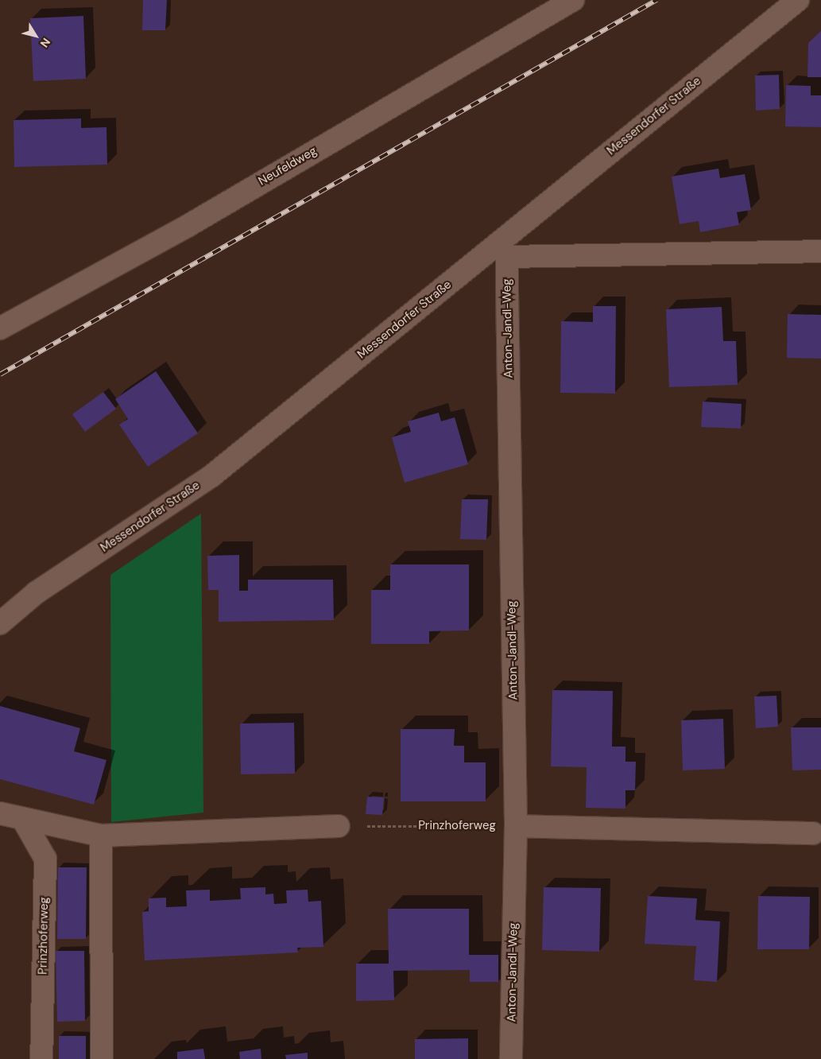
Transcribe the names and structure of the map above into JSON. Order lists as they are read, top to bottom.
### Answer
{
  "streets": {
    "street": [
      "Messendorfer Straße",
      "Neufeldweg",
      "Anton-Jandl-Weg",
      "Prinzhoferweg"
    ]
  },
  "crossings": [
    ["Messendorfer Straße", "Anton-Jandl-Weg"],
    ["Anton-Jandl-Weg", "Prinzhoferweg"]
  ],
  "north": "bottom right"
}
